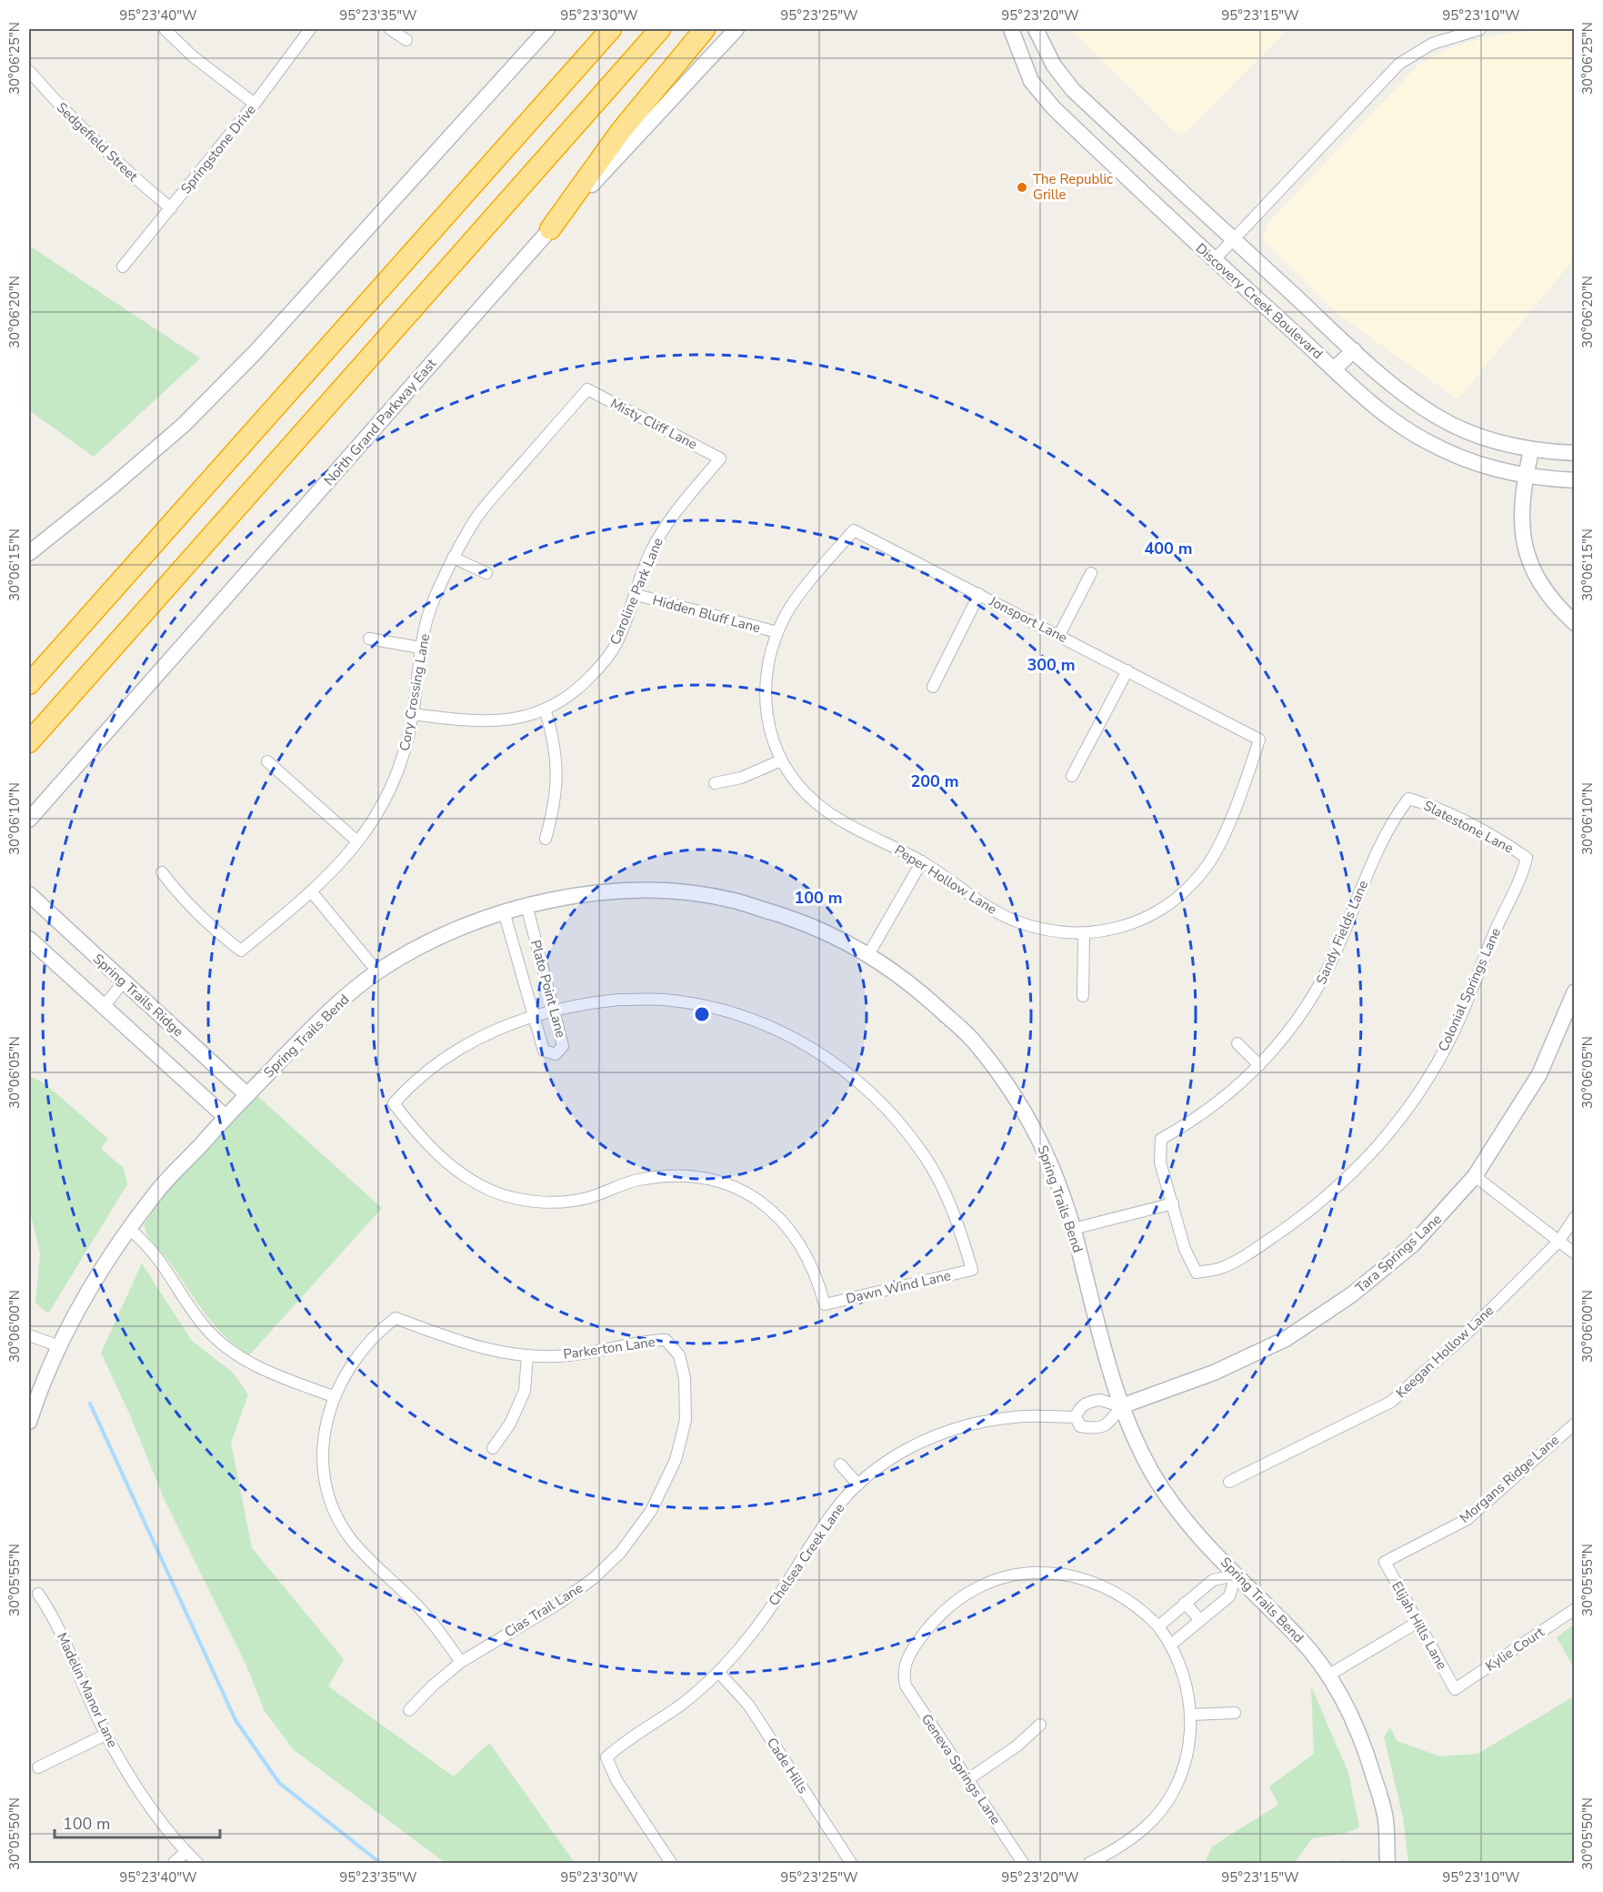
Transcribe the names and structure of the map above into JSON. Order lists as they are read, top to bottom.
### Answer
{
  "streets": {
    "street": [
      "Sedgefield Street",
      "Springstone Drive",
      "Discovery Creek Boulevard",
      "North Grand Parkway East",
      "Misty Cliff Lane",
      "Caroline Park Lane",
      "Hidden Bluff Lane",
      "Jonsport Lane",
      "Cory Crossing Lane",
      "Slatestone Lane",
      "Peper Hollow Lane",
      "Sandy Fields Lane",
      "Plato Point Lane",
      "Colonial Springs Lane",
      "Spring Trails Ridge",
      "Spring Trails Bend",
      "Tara Springs Lane",
      "Dawn Wind Lane",
      "Parkerton Lane",
      "Keegan Hollow Lane",
      "Morgans Ridge Lane",
      "Chelsea Creek Lane",
      "Cias Trail Lane",
      "Elijah Hills Lane",
      "Kylie Court",
      "Madelin Manor Lane",
      "Cade Hills",
      "Geneva Springs Lane"
    ]
  },
  "crossings": [
    ["Sedgefield Street", "Springstone Drive"],
    ["Misty Cliff Lane", "Caroline Park Lane"],
    ["Misty Cliff Lane", "Cory Crossing Lane"],
    ["Caroline Park Lane", "Hidden Bluff Lane"],
    ["Caroline Park Lane", "Cory Crossing Lane"],
    ["Hidden Bluff Lane", "Peper Hollow Lane"],
    ["Jonsport Lane", "Peper Hollow Lane"],
    ["Slatestone Lane", "Sandy Fields Lane"],
    ["Slatestone Lane", "Colonial Springs Lane"],
    ["Sandy Fields Lane", "Colonial Springs Lane"],
    ["Plato Point Lane", "Spring Trails Bend"],
    ["Plato Point Lane", "Dawn Wind Lane"],
    ["Spring Trails Ridge", "Spring Trails Bend"],
    ["Spring Trails Bend", "Tara Springs Lane"],
    ["Spring Trails Bend", "Chelsea Creek Lane"],
    ["Tara Springs Lane", "Chelsea Creek Lane"],
    ["Parkerton Lane", "Cias Trail Lane"],
    ["Morgans Ridge Lane", "Elijah Hills Lane"],
    ["Chelsea Creek Lane", "Cade Hills"],
    ["Elijah Hills Lane", "Kylie Court"]
  ],
  "places": ["The Republic Grille"],
  "scale_bar": "100 m",
  "coordinates": [
    "95°23'40\"W",
    "95°23'35\"W",
    "95°23'30\"W",
    "95°23'25\"W",
    "95°23'20\"W",
    "95°23'15\"W",
    "95°23'10\"W",
    "30°06'25\"N",
    "30°06'20\"N",
    "30°06'15\"N",
    "30°06'10\"N",
    "30°06'05\"N",
    "30°06'00\"N",
    "30°05'55\"N",
    "30°05'50\"N"
  ],
  "rings": [
    "400 m",
    "300 m",
    "200 m",
    "100 m"
  ]
}
